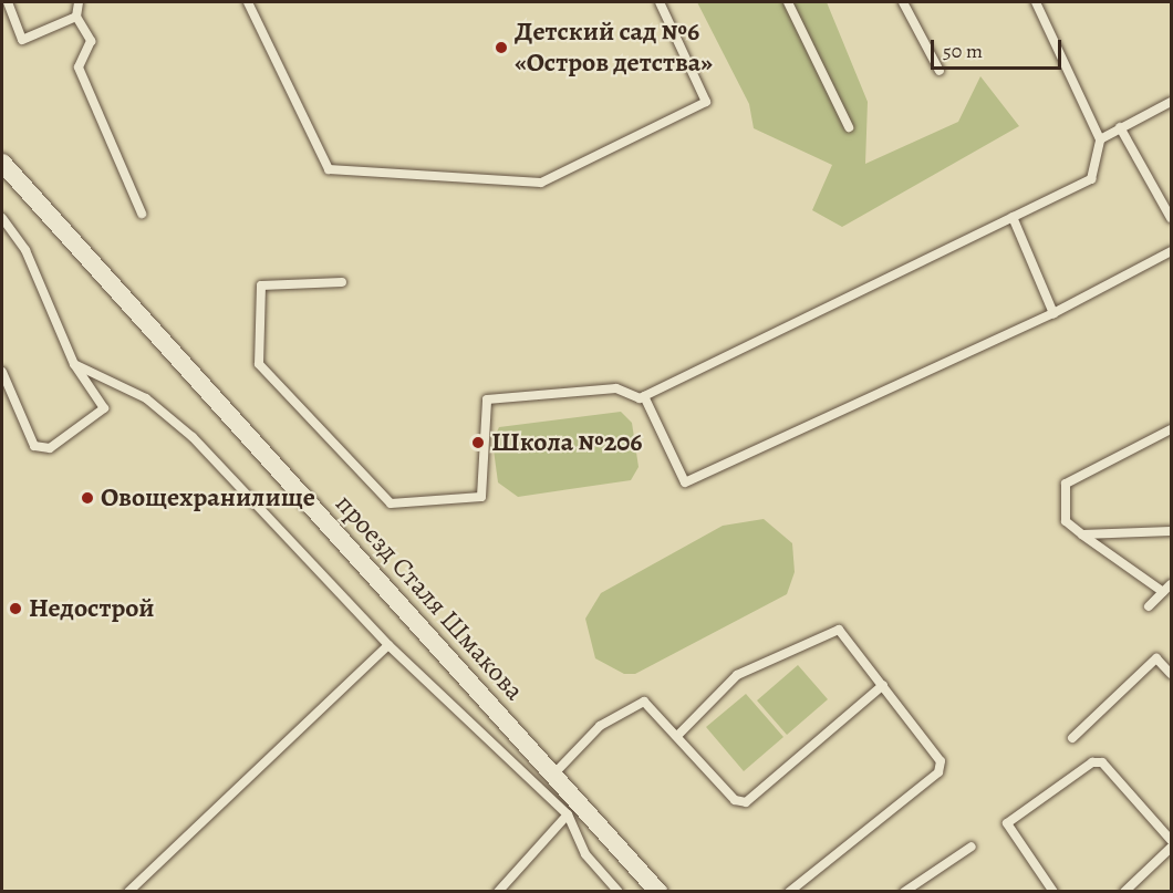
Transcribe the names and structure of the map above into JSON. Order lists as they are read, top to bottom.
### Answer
{
  "streets": {
    "street": ["проезд Сталя Шмакова"]
  },
  "places": [
    "Детский сад №6 «Остров детства»",
    "Школа №206",
    "Овощехранилище",
    "Недострой"
  ],
  "scale_bar": "50 m"
}
